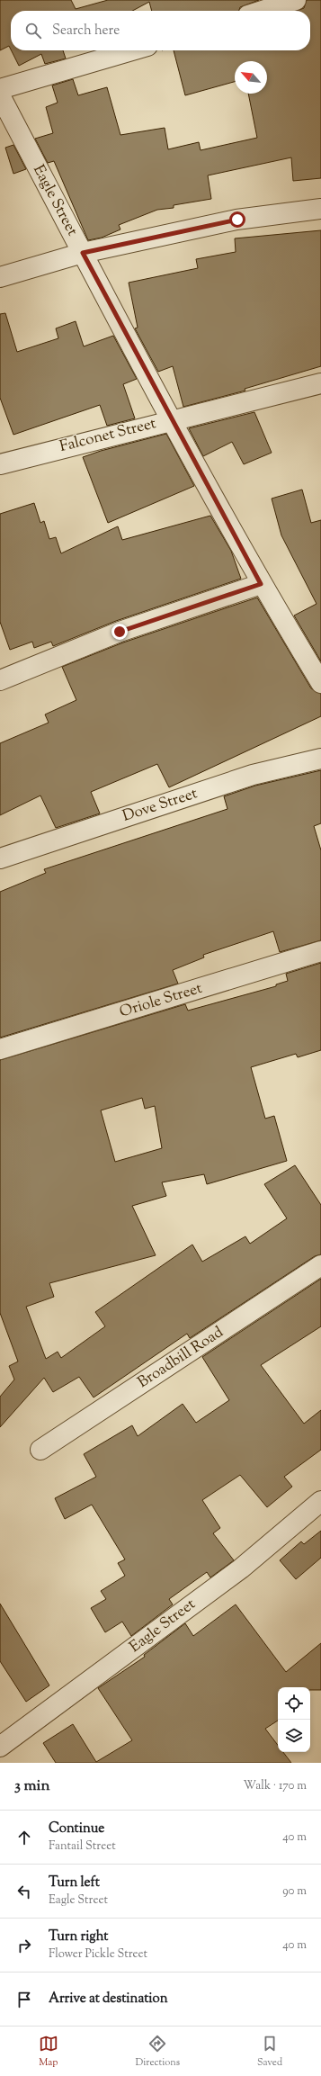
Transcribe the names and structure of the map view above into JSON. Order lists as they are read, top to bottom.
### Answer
{
  "streets": {
    "street": [
      "Eagle Street",
      "Falconet Street",
      "Dove Street",
      "Oriole Street",
      "Broadbill Road"
    ]
  },
  "crossings": [
    ["Eagle Street", "Falconet Street"]
  ],
  "north": "top left",
  "page": {
    "search": "Search here",
    "heading": ["3 min", "Walk · 170 m"],
    "list": [
      ["Continue", "Fantail Street", "40 m"],
      ["Turn left", "Eagle Street", "90 m"],
      ["Turn right", "Flower Pickle Street", "40 m"],
      "Arrive at destination"
    ],
    "nav": ["Map", "Directions", "Saved"]
  }
}
